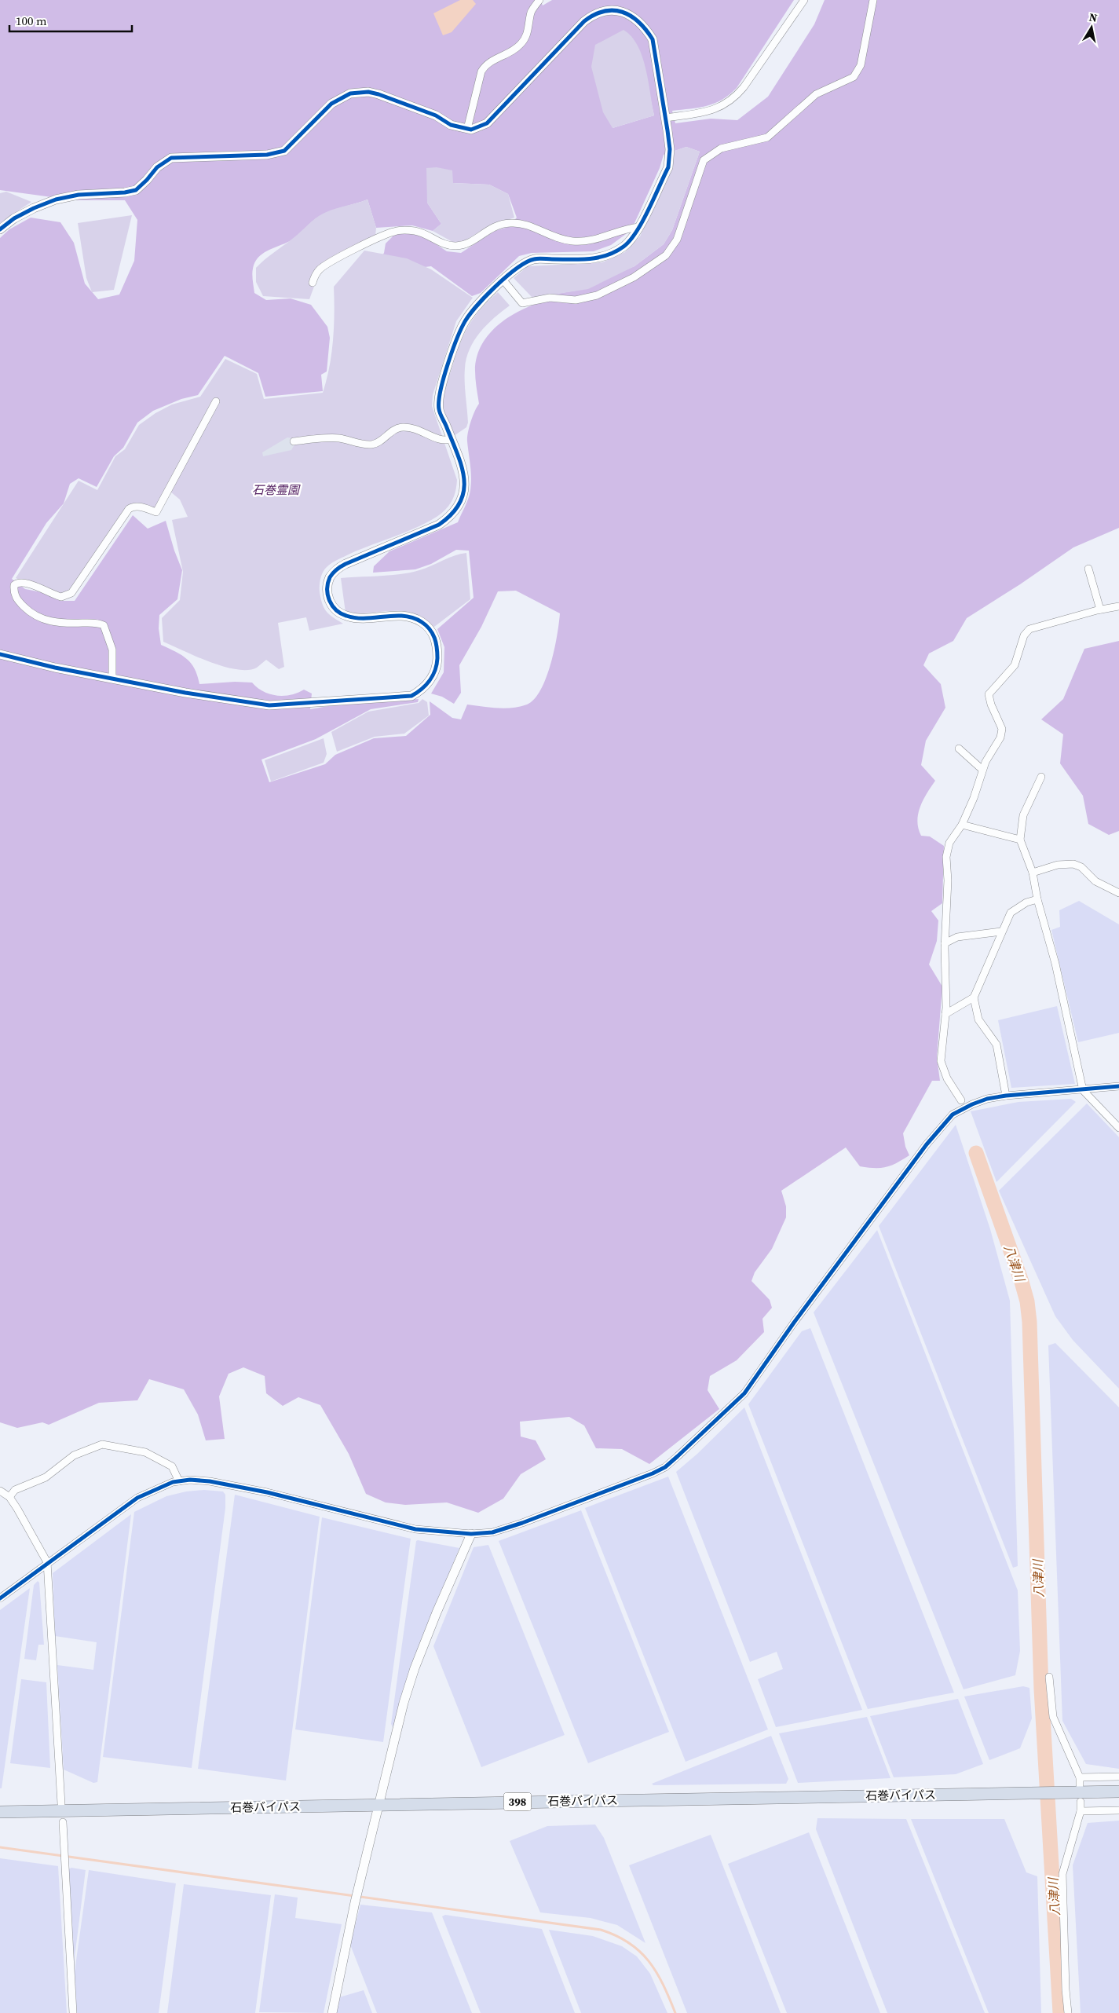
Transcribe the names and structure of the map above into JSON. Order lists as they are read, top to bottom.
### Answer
{
  "streets": {
    "highway": ["石巻バイパス", "398"]
  },
  "water": ["八津川"],
  "parks": ["石巻霊園"],
  "scale_bar": "100 m",
  "north": "top"
}
